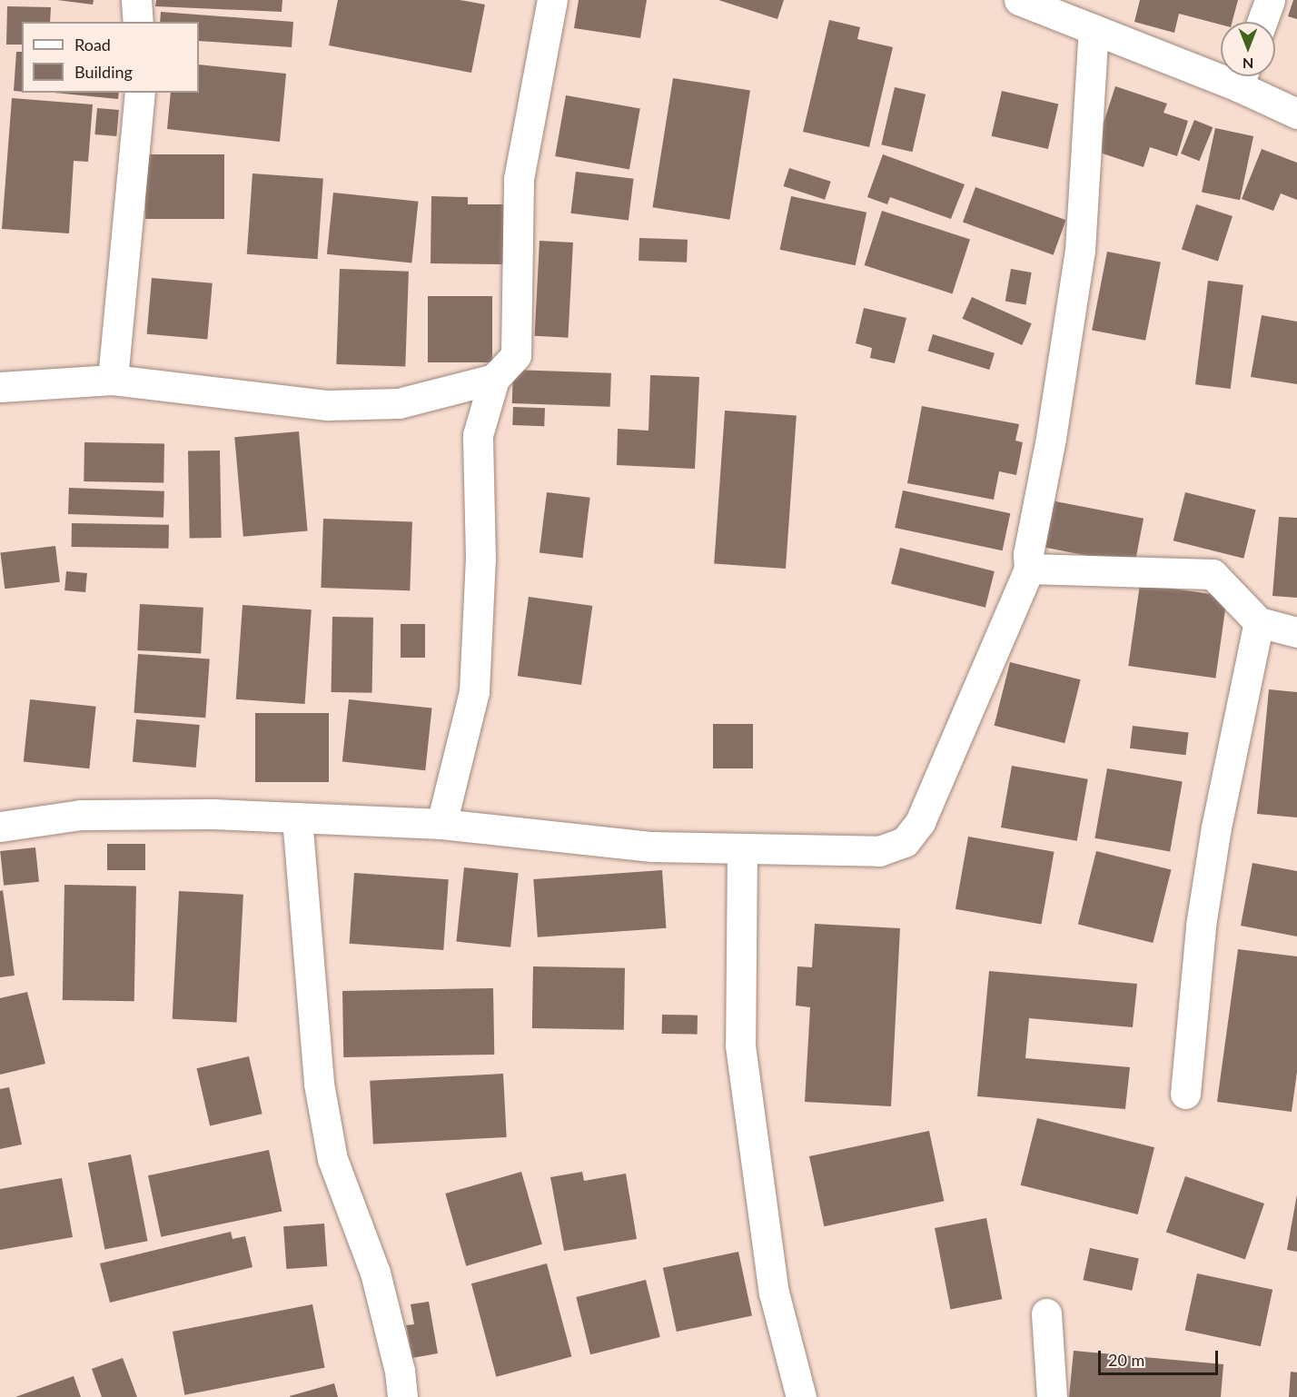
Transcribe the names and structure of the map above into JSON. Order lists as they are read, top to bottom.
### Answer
{
  "legend": ["Road", "Building"],
  "scale_bar": "20 m",
  "north": "bottom"
}
